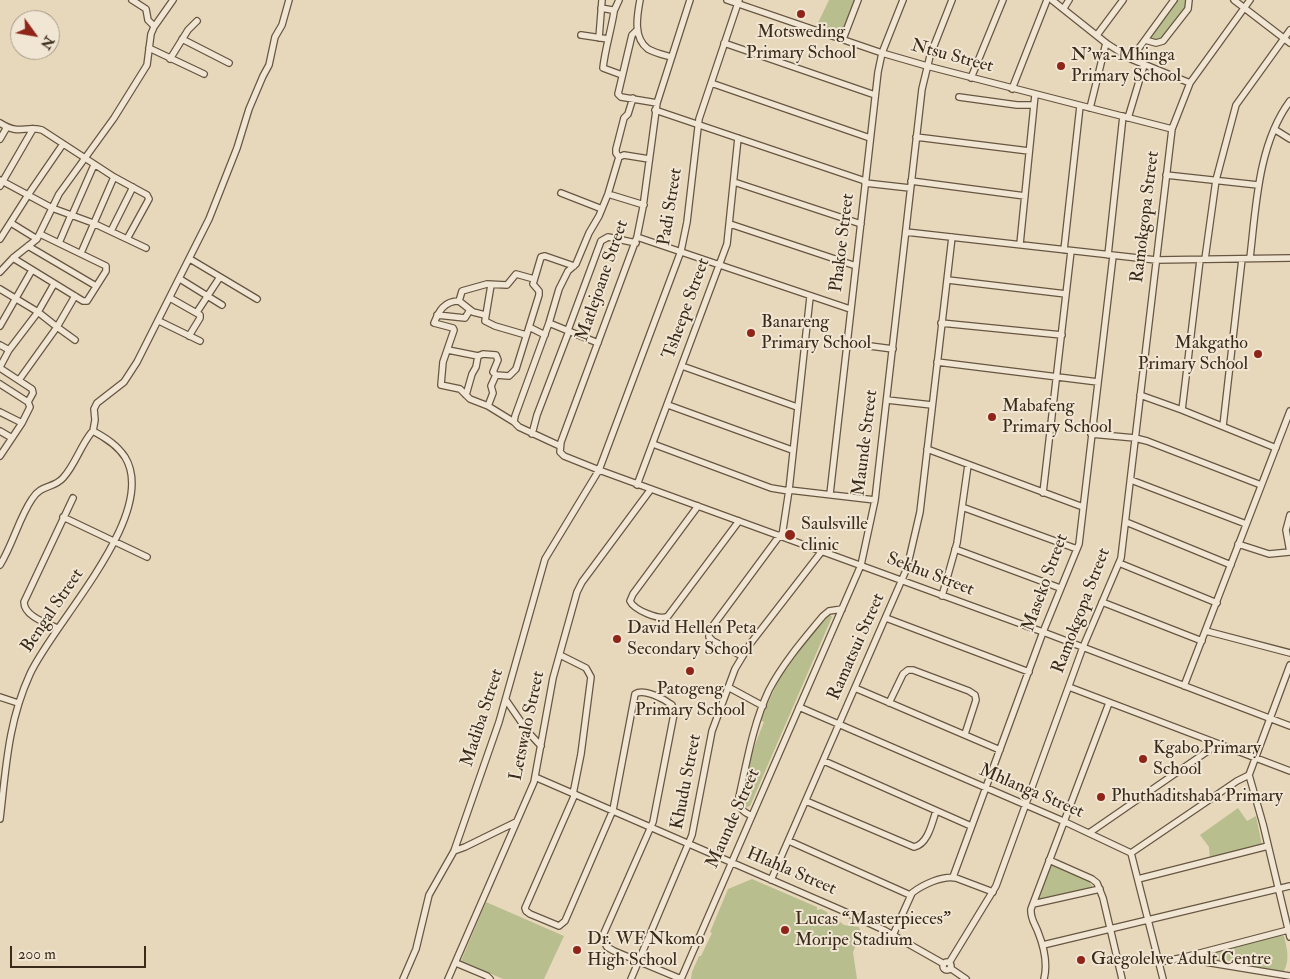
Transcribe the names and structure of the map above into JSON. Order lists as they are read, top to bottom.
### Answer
{
  "streets": {
    "street": [
      "Ntsu Street",
      "Padi Street",
      "Ramokgopa Street",
      "Phakoe Street",
      "Matlejoane Street",
      "Tsheepe Street",
      "Maunde Street",
      "Sekhu Street",
      "Maseko Street",
      "Bengal Street",
      "Ramatsui Street",
      "Madiba Street",
      "Letswalo Street",
      "Khudu Street",
      "Mhlanga Street",
      "Hlahla Street"
    ]
  },
  "crossings": [
    ["Ntsu Street", "Padi Street"],
    ["Ntsu Street", "Ramokgopa Street"],
    ["Ntsu Street", "Phakoe Street"],
    ["Ntsu Street", "Maunde Street"],
    ["Ntsu Street", "Maseko Street"],
    ["Padi Street", "Sekhu Street"],
    ["Padi Street", "Madiba Street"],
    ["Ramokgopa Street", "Sekhu Street"],
    ["Ramokgopa Street", "Mhlanga Street"],
    ["Ramokgopa Street", "Hlahla Street"],
    ["Matlejoane Street", "Sekhu Street"],
    ["Tsheepe Street", "Sekhu Street"],
    ["Maunde Street", "Sekhu Street"],
    ["Maunde Street", "Mhlanga Street"],
    ["Maunde Street", "Hlahla Street"],
    ["Sekhu Street", "Maseko Street"],
    ["Sekhu Street", "Ramatsui Street"],
    ["Sekhu Street", "Madiba Street"],
    ["Sekhu Street", "Letswalo Street"],
    ["Sekhu Street", "Khudu Street"],
    ["Maseko Street", "Mhlanga Street"],
    ["Ramatsui Street", "Mhlanga Street"],
    ["Ramatsui Street", "Hlahla Street"],
    ["Letswalo Street", "Hlahla Street"],
    ["Khudu Street", "Hlahla Street"]
  ],
  "places": [
    "Motsweding Primary School",
    "N'wa-Mhinga Primary School",
    "Banareng Primary School",
    "Makgatho Primary School",
    "Mabafeng Primary School",
    "Saulsville clinic",
    "David Hellen Peta Secondary School",
    "Patogeng Primary School",
    "Kgabo Primary School",
    "Phuthaditshaba Primary",
    "Lucas “Masterpieces” Moripe Stadium",
    "Dr. WF Nkomo High School",
    "Gaegolelwe Adult Centre"
  ],
  "scale_bar": "200 m",
  "north": "bottom right"
}
